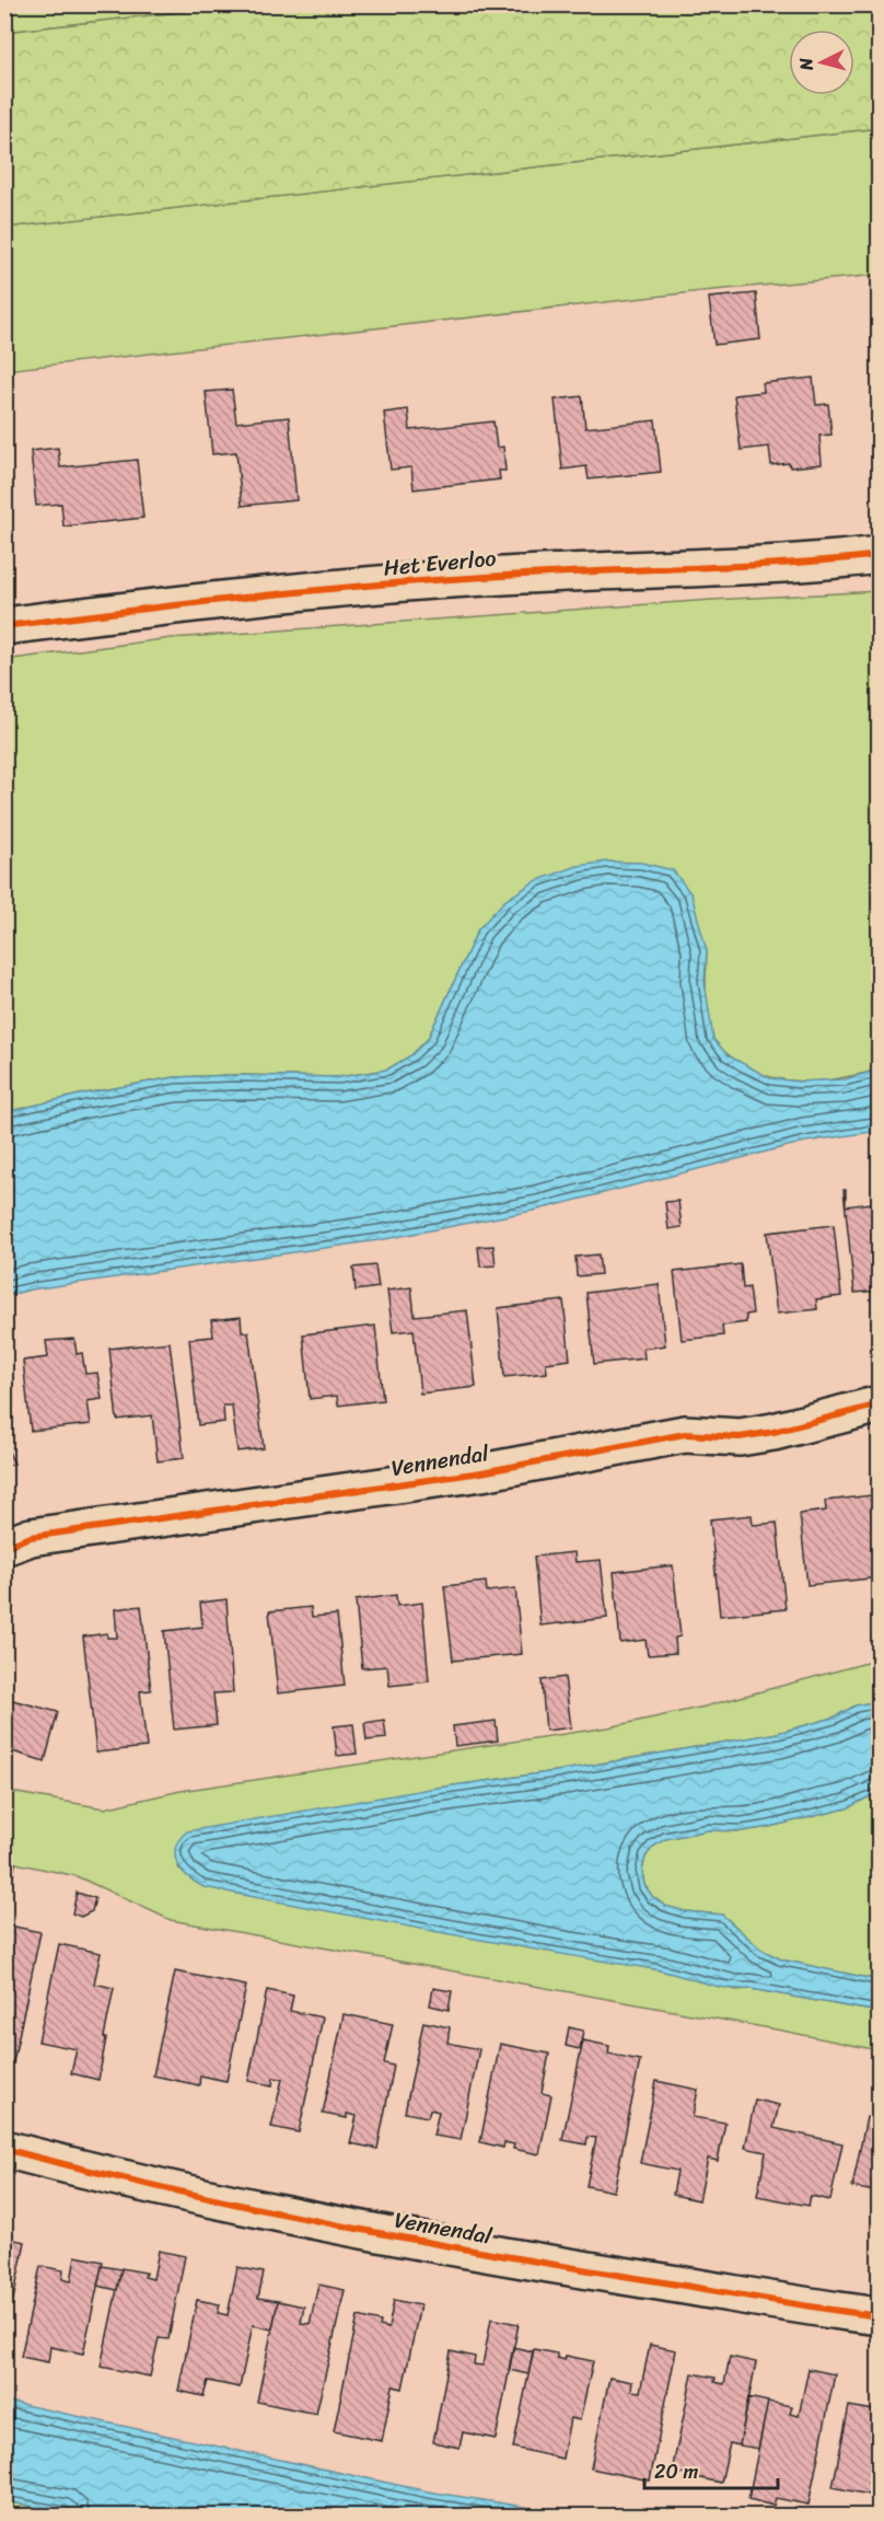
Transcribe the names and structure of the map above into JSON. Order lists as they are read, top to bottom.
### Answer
{
  "streets": {
    "street": ["Het Everloo", "Vennendal"]
  },
  "scale_bar": "20 m",
  "north": "left"
}
